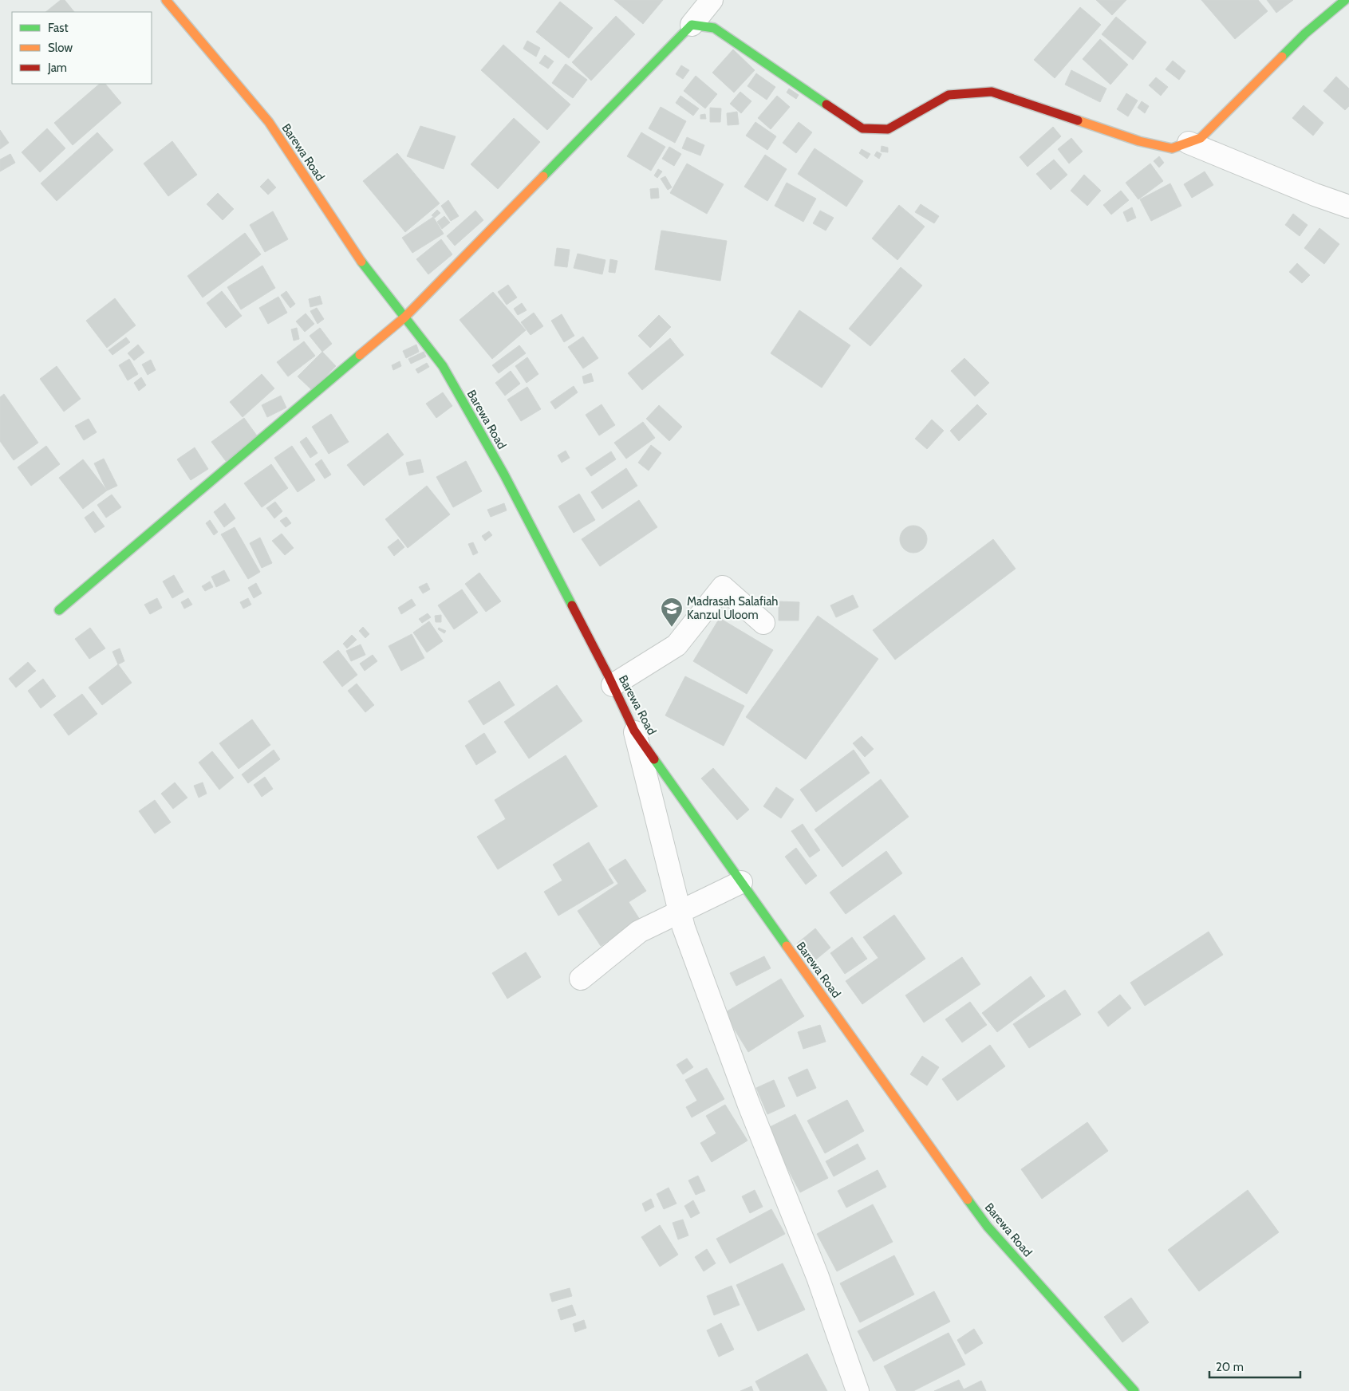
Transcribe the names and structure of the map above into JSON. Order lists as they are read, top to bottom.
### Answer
{
  "streets": {
    "main road": ["Barewa Road"]
  },
  "places": {
    "school or university": ["Madrasah Salafiah Kanzul Uloom"]
  },
  "legend": ["Fast", "Slow", "Jam"],
  "scale_bar": "20 m"
}
